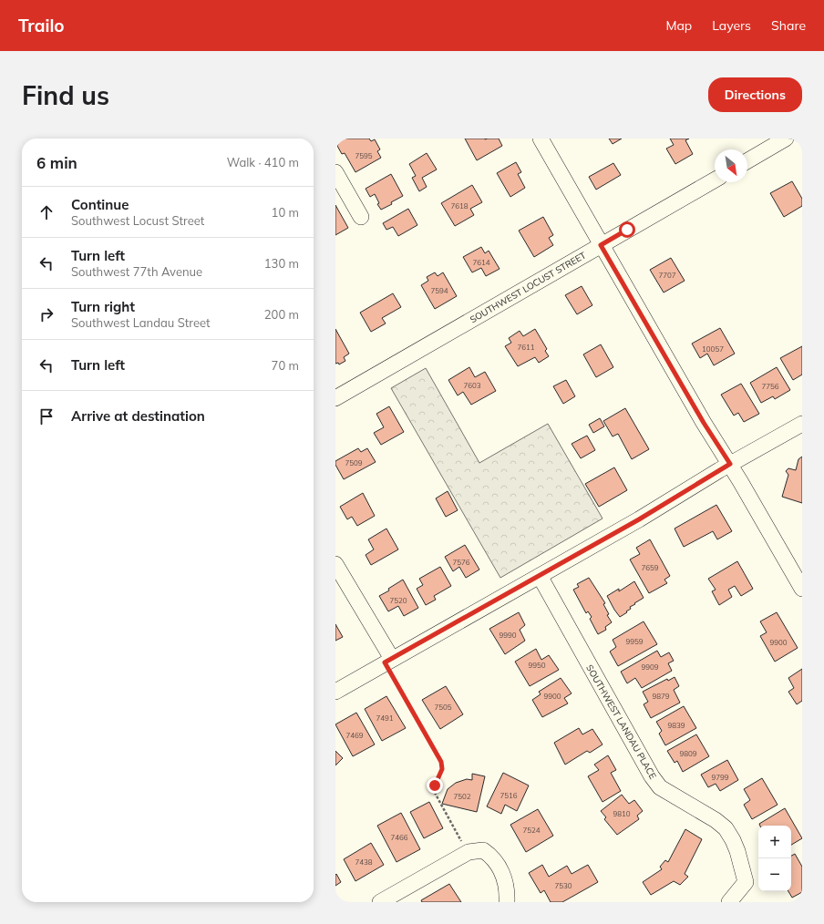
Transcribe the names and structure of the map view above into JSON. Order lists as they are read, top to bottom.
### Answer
{
  "streets": {
    "street": ["SOUTHWEST LOCUST STREET", "SOUTHWEST LANDAU PLACE"]
  },
  "house_numbers": [
    "7595",
    "7618",
    "7614",
    "7707",
    "7594",
    "7611",
    "10057",
    "7603",
    "7756",
    "7509",
    "7576",
    "7659",
    "7520",
    "9990",
    "9959",
    "9900",
    "9950",
    "9909",
    "9900",
    "9879",
    "7505",
    "7491",
    "9839",
    "7469",
    "9809",
    "9799",
    "7516",
    "7502",
    "9810",
    "7524",
    "7466",
    "7438",
    "7530"
  ],
  "north": "bottom right",
  "page": {
    "header": "Trailo",
    "nav": ["Map", "Layers", "Share"],
    "buttons": "Directions",
    "title": "Find us",
    "heading": ["6 min", "Walk · 410 m"],
    "list": [
      ["Continue", "Southwest Locust Street", "10 m"],
      ["Turn left", "Southwest 77th Avenue", "130 m"],
      ["Turn right", "Southwest Landau Street", "200 m"],
      ["Turn left", "70 m"],
      "Arrive at destination"
    ],
    "map_buttons": ["+", "−"]
  }
}
